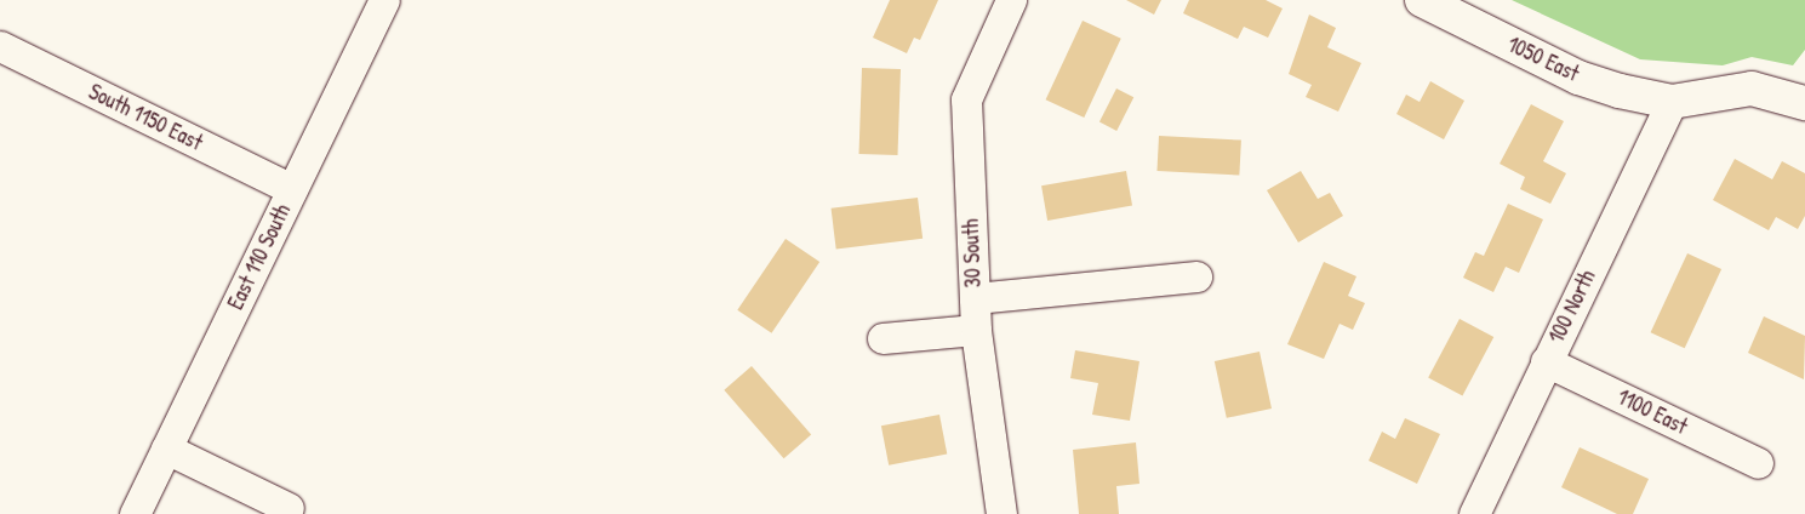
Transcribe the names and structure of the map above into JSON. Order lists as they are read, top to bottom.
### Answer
{
  "streets": {
    "street": [
      "1050 East",
      "South 1150 East",
      "30 South",
      "East 110 South",
      "100 North",
      "1100 East"
    ]
  },
  "crossings": [
    ["1050 East", "100 North"],
    ["South 1150 East", "East 110 South"],
    ["100 North", "1100 East"]
  ]
}
